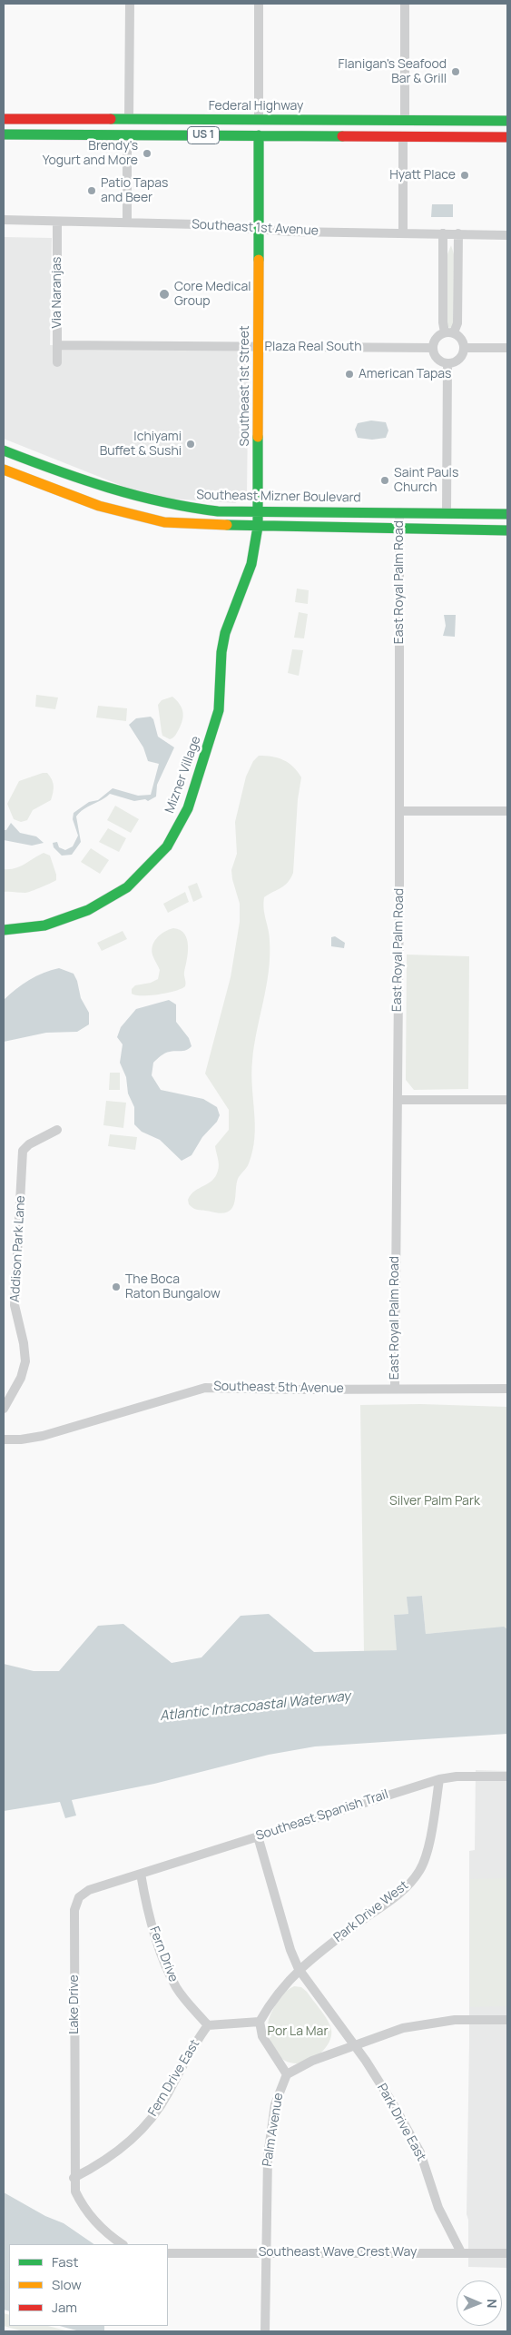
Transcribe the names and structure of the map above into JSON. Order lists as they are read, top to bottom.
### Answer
{
  "streets": {
    "main road": [
      "Federal Highway",
      "US 1",
      "Southeast 1st Street",
      "Southeast Mizner Boulevard",
      "Mizner Village"
    ],
    "street": [
      "Southeast 1st Avenue",
      "Via Naranjas",
      "Plaza Real South",
      "East Royal Palm Road",
      "Addison Park Lane",
      "Southeast 5th Avenue",
      "Southeast Spanish Trail",
      "Park Drive West",
      "Fern Drive",
      "Lake Drive",
      "Fern Drive East",
      "Park Drive East",
      "Palm Avenue",
      "Southeast Wave Crest Way"
    ]
  },
  "crossings": [
    ["US 1", "Southeast 1st Street"],
    ["Southeast 1st Avenue", "Via Naranjas"],
    ["Southeast 1st Avenue", "Southeast 1st Street"],
    ["Via Naranjas", "Plaza Real South"],
    ["Plaza Real South", "Southeast 1st Street"],
    ["Southeast 1st Street", "Southeast Mizner Boulevard"],
    ["Southeast 1st Street", "Mizner Village"],
    ["Southeast Mizner Boulevard", "East Royal Palm Road"],
    ["East Royal Palm Road", "Southeast 5th Avenue"],
    ["Southeast Spanish Trail", "Park Drive West"],
    ["Southeast Spanish Trail", "Fern Drive"],
    ["Southeast Spanish Trail", "Lake Drive"],
    ["Fern Drive", "Lake Drive"],
    ["Fern Drive", "Fern Drive East"],
    ["Lake Drive", "Fern Drive East"],
    ["Park Drive East", "Southeast Wave Crest Way"],
    ["Palm Avenue", "Southeast Wave Crest Way"]
  ],
  "water": ["Atlantic Intracoastal Waterway"],
  "parks": ["Silver Palm Park", "Por La Mar"],
  "places": [
    "Flanigan's Seafood Bar & Grill",
    "Brendy's Yogurt and More",
    "Hyatt Place",
    "Patio Tapas and Beer",
    "Core Medical Group",
    "American Tapas",
    "Ichiyami Buffet & Sushi",
    "Saint Pauls Church",
    "The Boca Raton Bungalow"
  ],
  "legend": ["Fast", "Slow", "Jam"],
  "north": "right"
}
